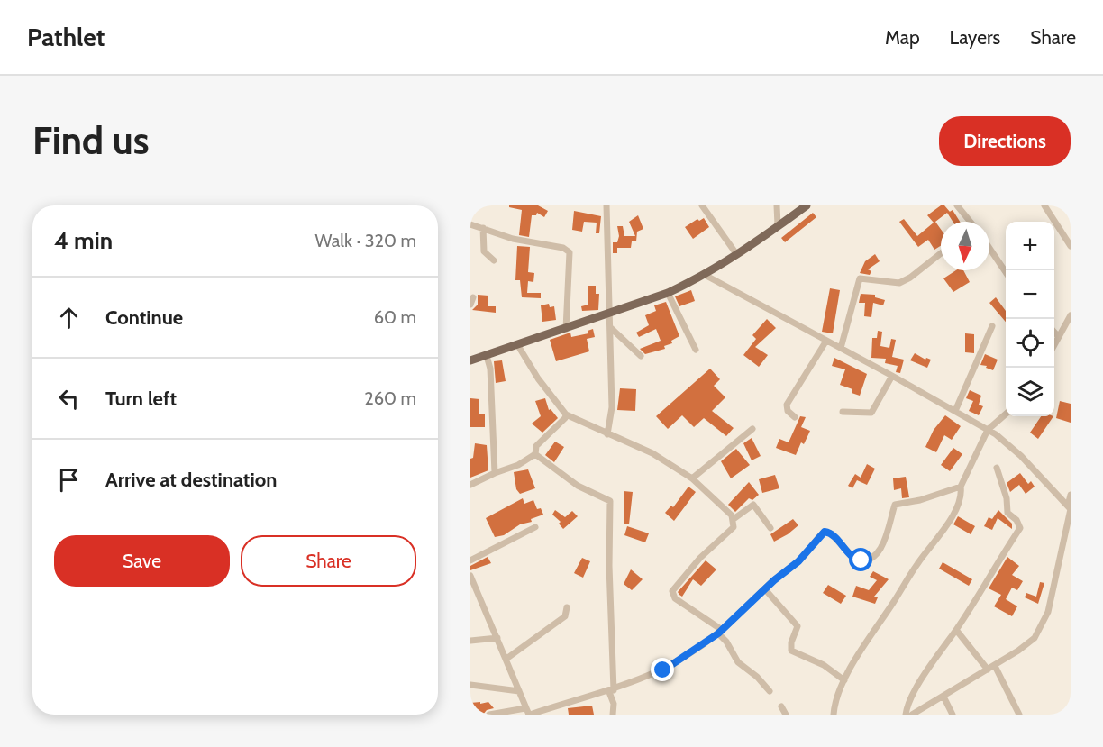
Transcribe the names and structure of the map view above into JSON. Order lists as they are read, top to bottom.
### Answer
{
  "north": "bottom",
  "page": {
    "header": "Pathlet",
    "nav": ["Map", "Layers", "Share"],
    "buttons": [
      "Directions",
      ["Save", "Share"]
    ],
    "title": "Find us",
    "heading": ["4 min", "Walk · 320 m"],
    "map_buttons": ["+", "−"],
    "list": [
      ["Continue", "60 m"],
      ["Turn left", "260 m"],
      "Arrive at destination"
    ]
  }
}
